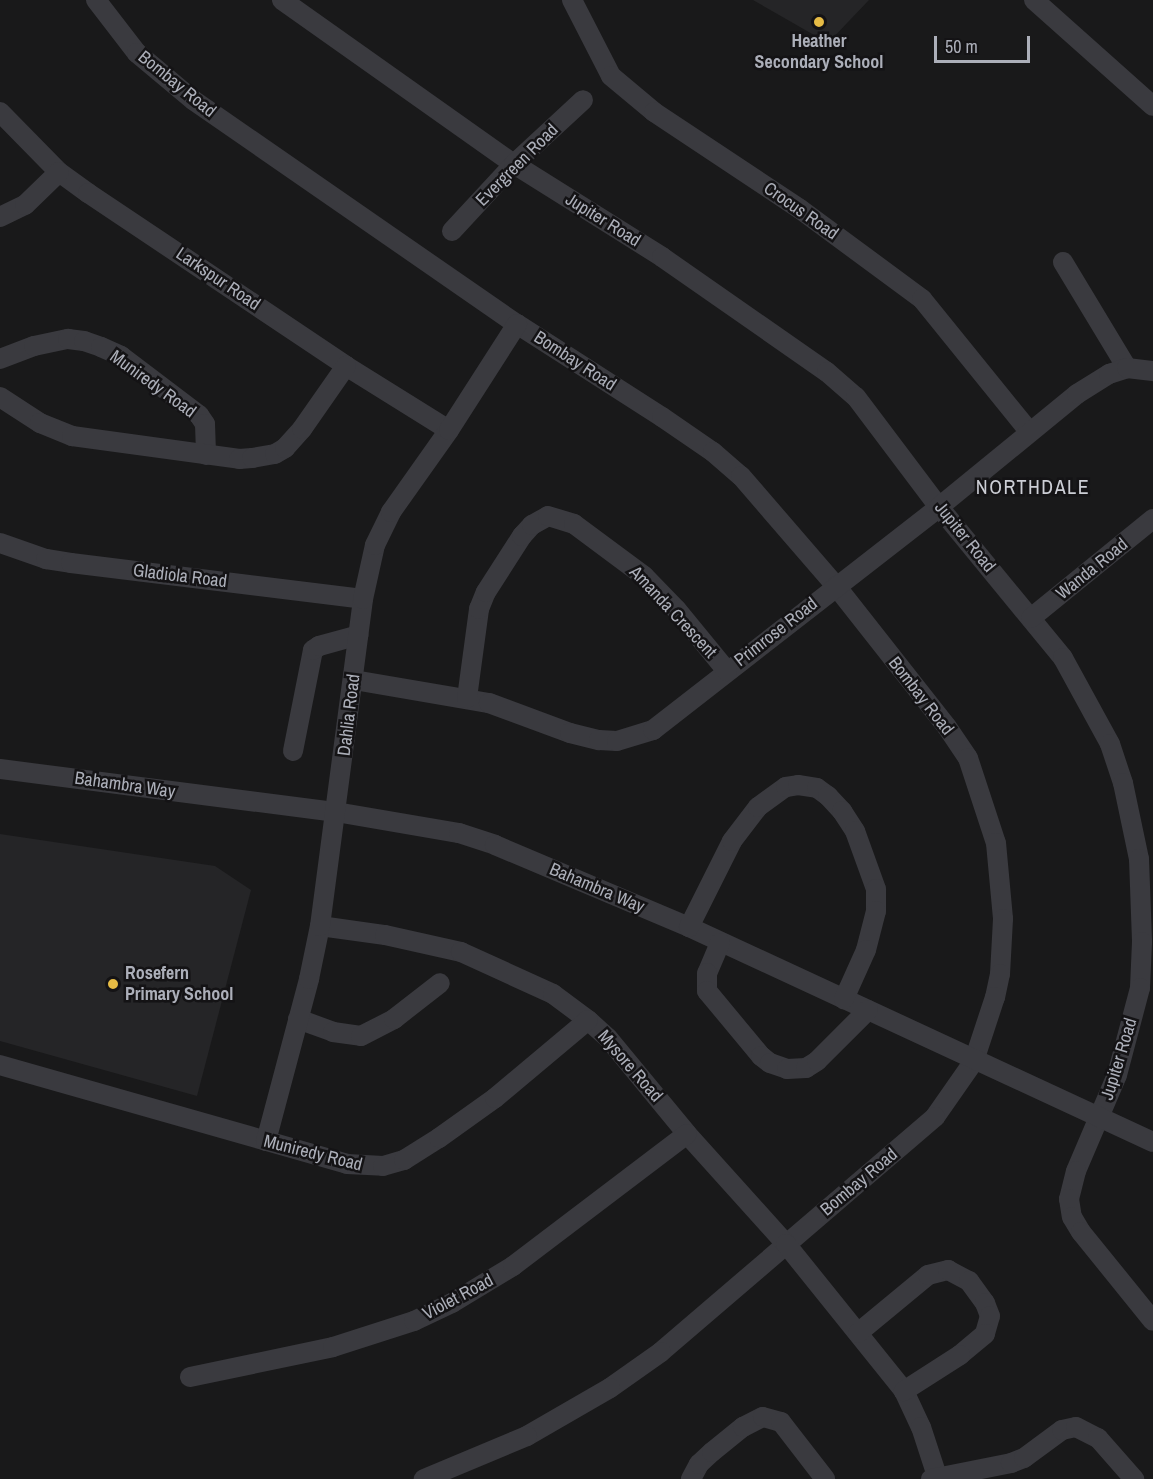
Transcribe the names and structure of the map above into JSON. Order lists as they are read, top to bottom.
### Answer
{
  "streets": {
    "street": [
      "Bombay Road",
      "Evergreen Road",
      "Crocus Road",
      "Jupiter Road",
      "Larkspur Road",
      "Muniredy Road",
      "Wanda Road",
      "Gladiola Road",
      "Amanda Crescent",
      "Primrose Road",
      "Dahlia Road",
      "Bahambra Way",
      "Mysore Road",
      "Violet Road"
    ]
  },
  "crossings": [
    ["Bombay Road", "Primrose Road"],
    ["Bombay Road", "Dahlia Road"],
    ["Bombay Road", "Bahambra Way"],
    ["Bombay Road", "Mysore Road"],
    ["Evergreen Road", "Jupiter Road"],
    ["Crocus Road", "Primrose Road"],
    ["Jupiter Road", "Wanda Road"],
    ["Jupiter Road", "Primrose Road"],
    ["Jupiter Road", "Bahambra Way"],
    ["Larkspur Road", "Dahlia Road"],
    ["Muniredy Road", "Dahlia Road"],
    ["Muniredy Road", "Mysore Road"],
    ["Gladiola Road", "Dahlia Road"],
    ["Amanda Crescent", "Primrose Road"],
    ["Primrose Road", "Dahlia Road"],
    ["Dahlia Road", "Bahambra Way"],
    ["Dahlia Road", "Mysore Road"],
    ["Mysore Road", "Violet Road"]
  ],
  "districts": ["NORTHDALE"],
  "places": ["Heather Secondary School", "Rosefern Primary School"],
  "scale_bar": "50 m"
}
